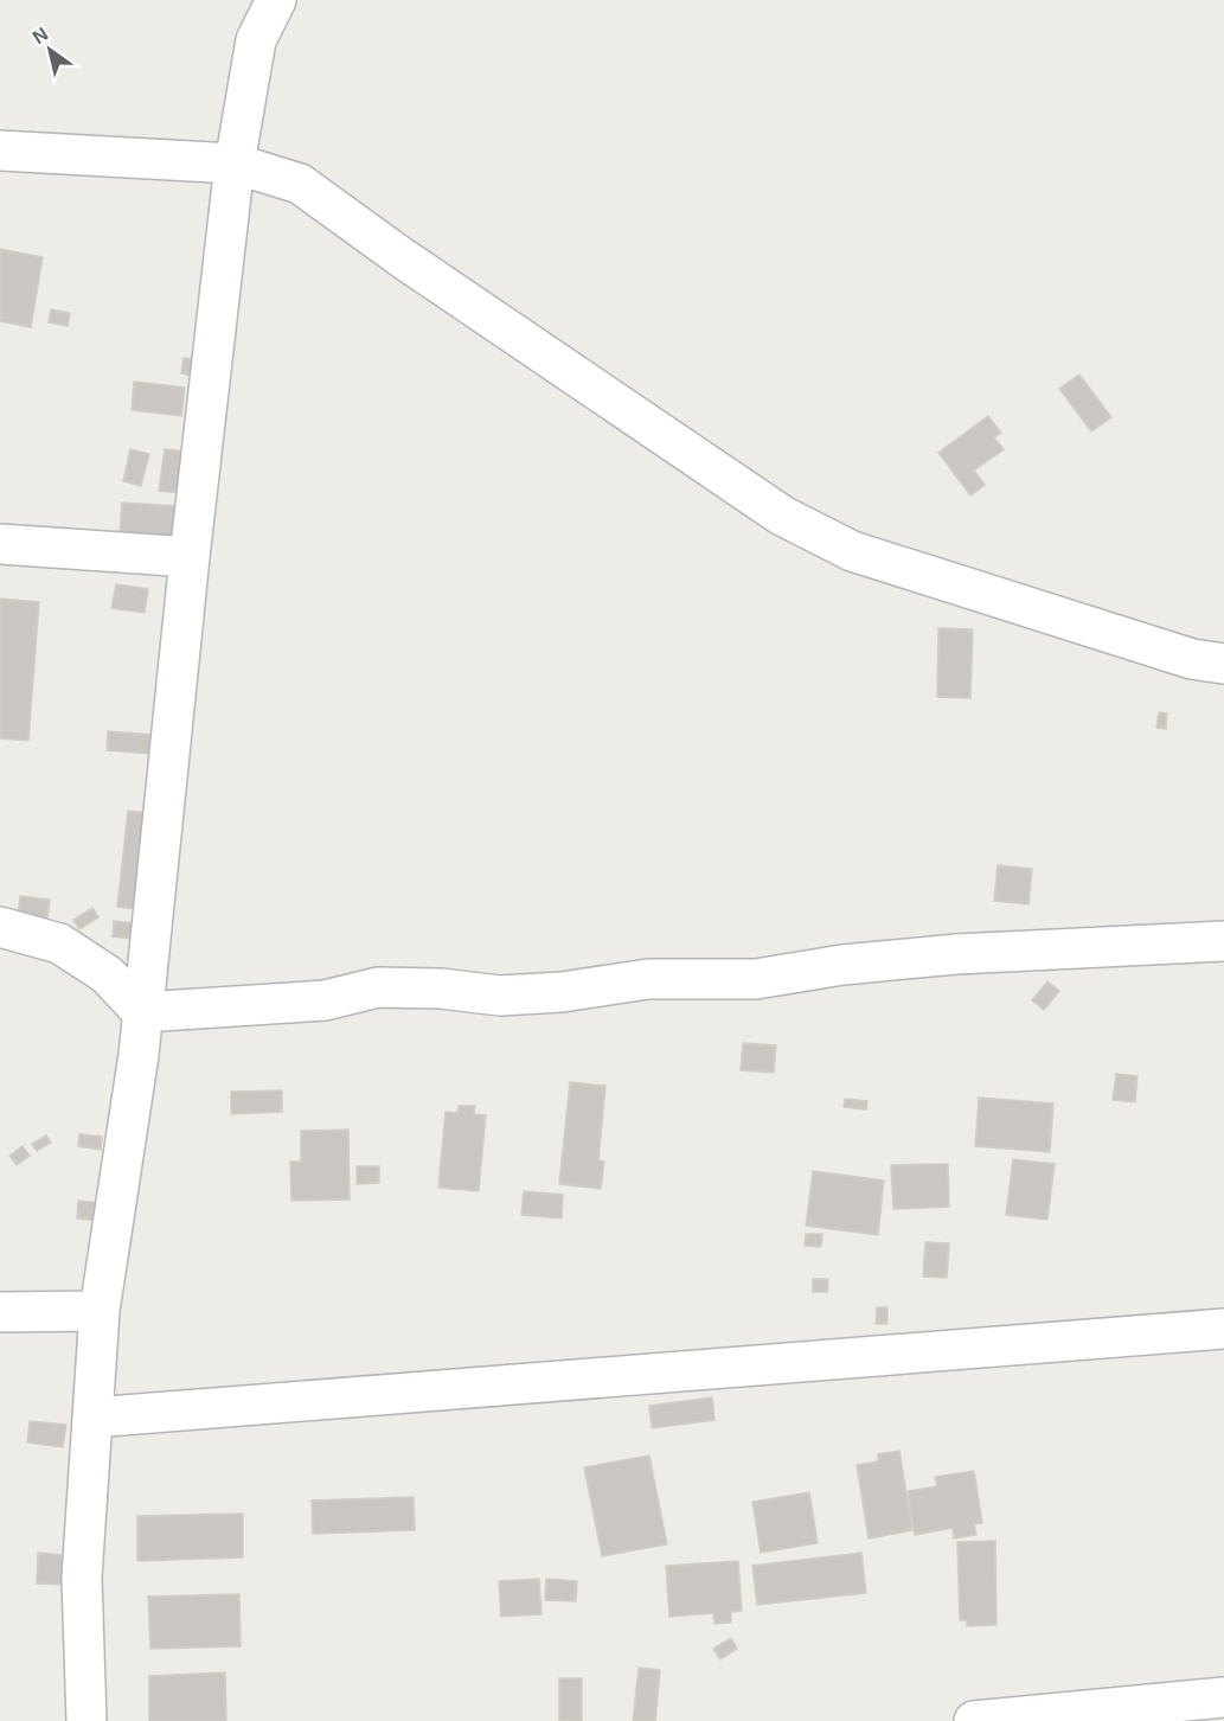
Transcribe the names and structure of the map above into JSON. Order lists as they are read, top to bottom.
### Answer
{
  "north": "top left"
}
